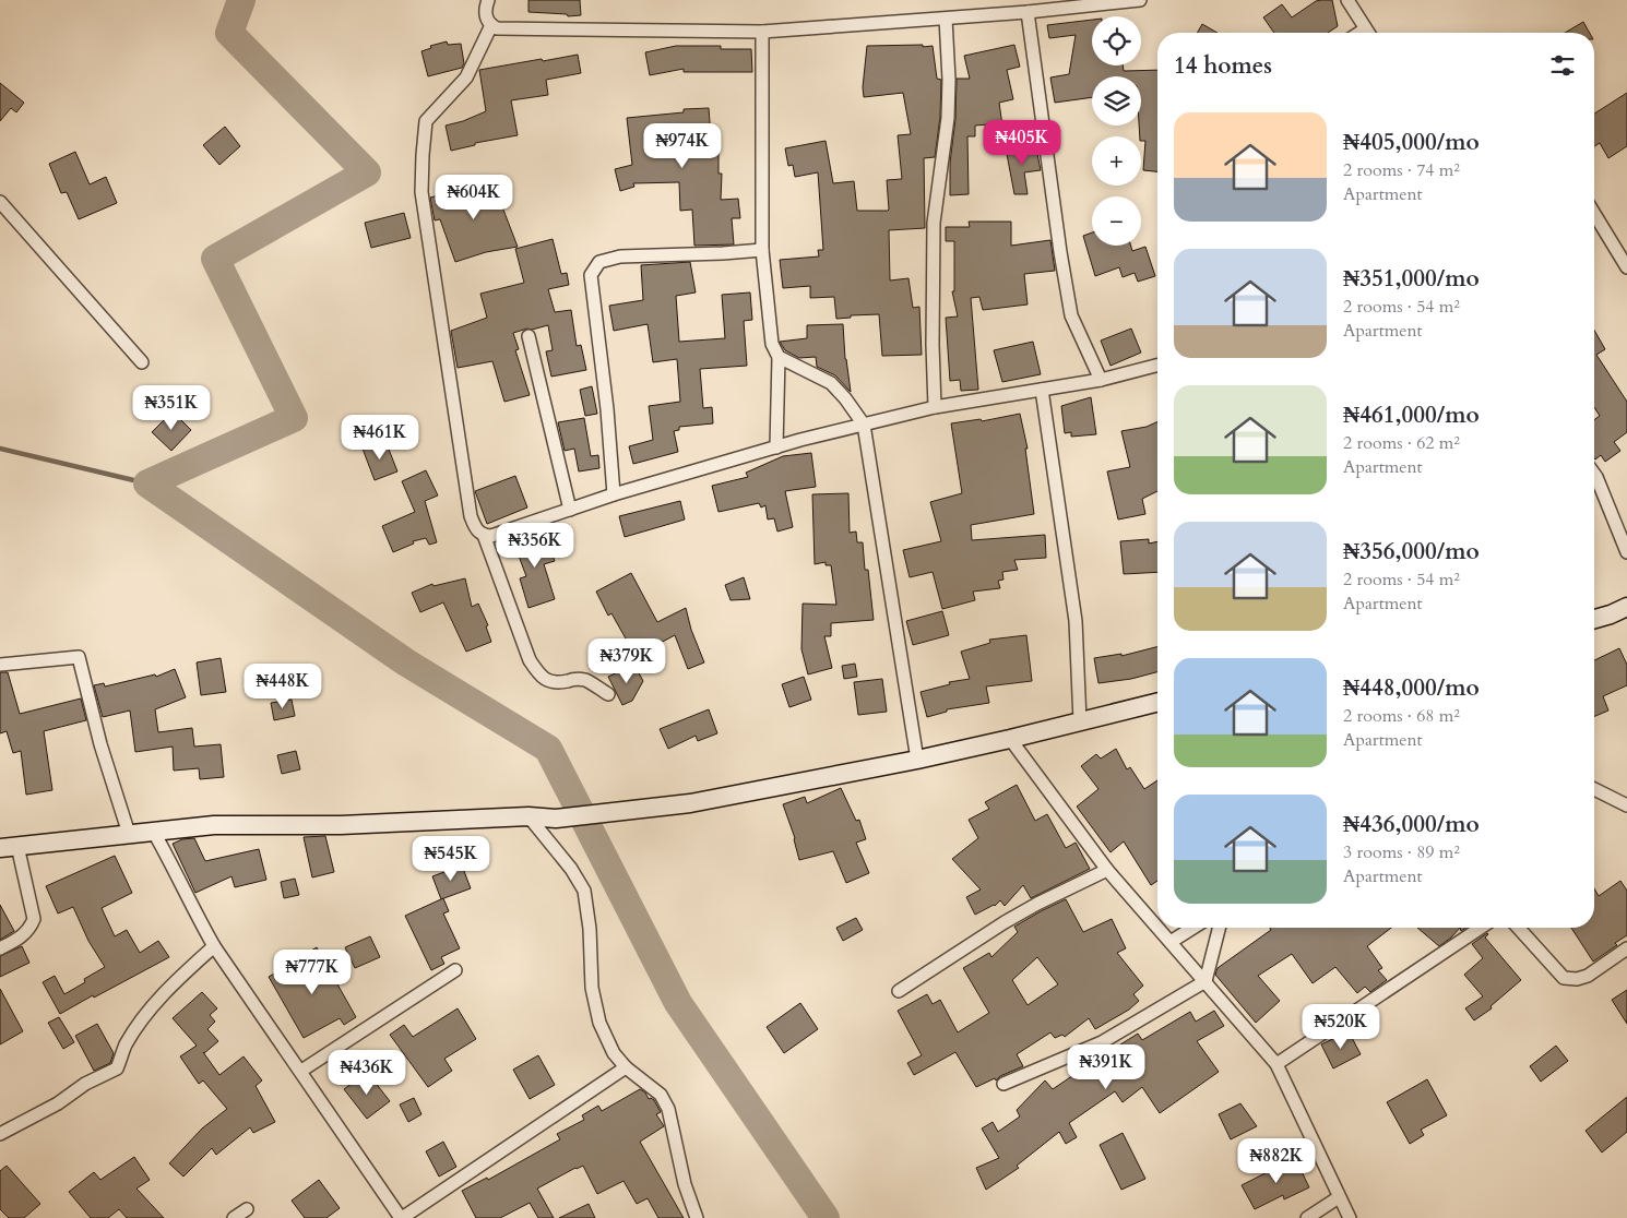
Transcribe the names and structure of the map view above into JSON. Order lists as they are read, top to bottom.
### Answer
{
  "page": {
    "map_buttons": ["+", "−"],
    "heading": "14 homes",
    "list": [
      {
        "name": "₦405,000/mo",
        "note": "2 rooms · 74 m² · Apartment"
      },
      {
        "name": "₦351,000/mo",
        "note": "2 rooms · 54 m² · Apartment"
      },
      {
        "name": "₦461,000/mo",
        "note": "2 rooms · 62 m² · Apartment"
      },
      {
        "name": "₦356,000/mo",
        "note": "2 rooms · 54 m² · Apartment"
      },
      {
        "name": "₦448,000/mo",
        "note": "2 rooms · 68 m² · Apartment"
      },
      {
        "name": "₦436,000/mo",
        "note": "3 rooms · 89 m² · Apartment"
      }
    ],
    "price": [
      "₦405K",
      "₦974K",
      "₦604K",
      "₦351K",
      "₦461K",
      "₦356K",
      "₦379K",
      "₦448K",
      "₦545K",
      "₦777K",
      "₦520K",
      "₦391K",
      "₦436K",
      "₦882K"
    ]
  }
}
